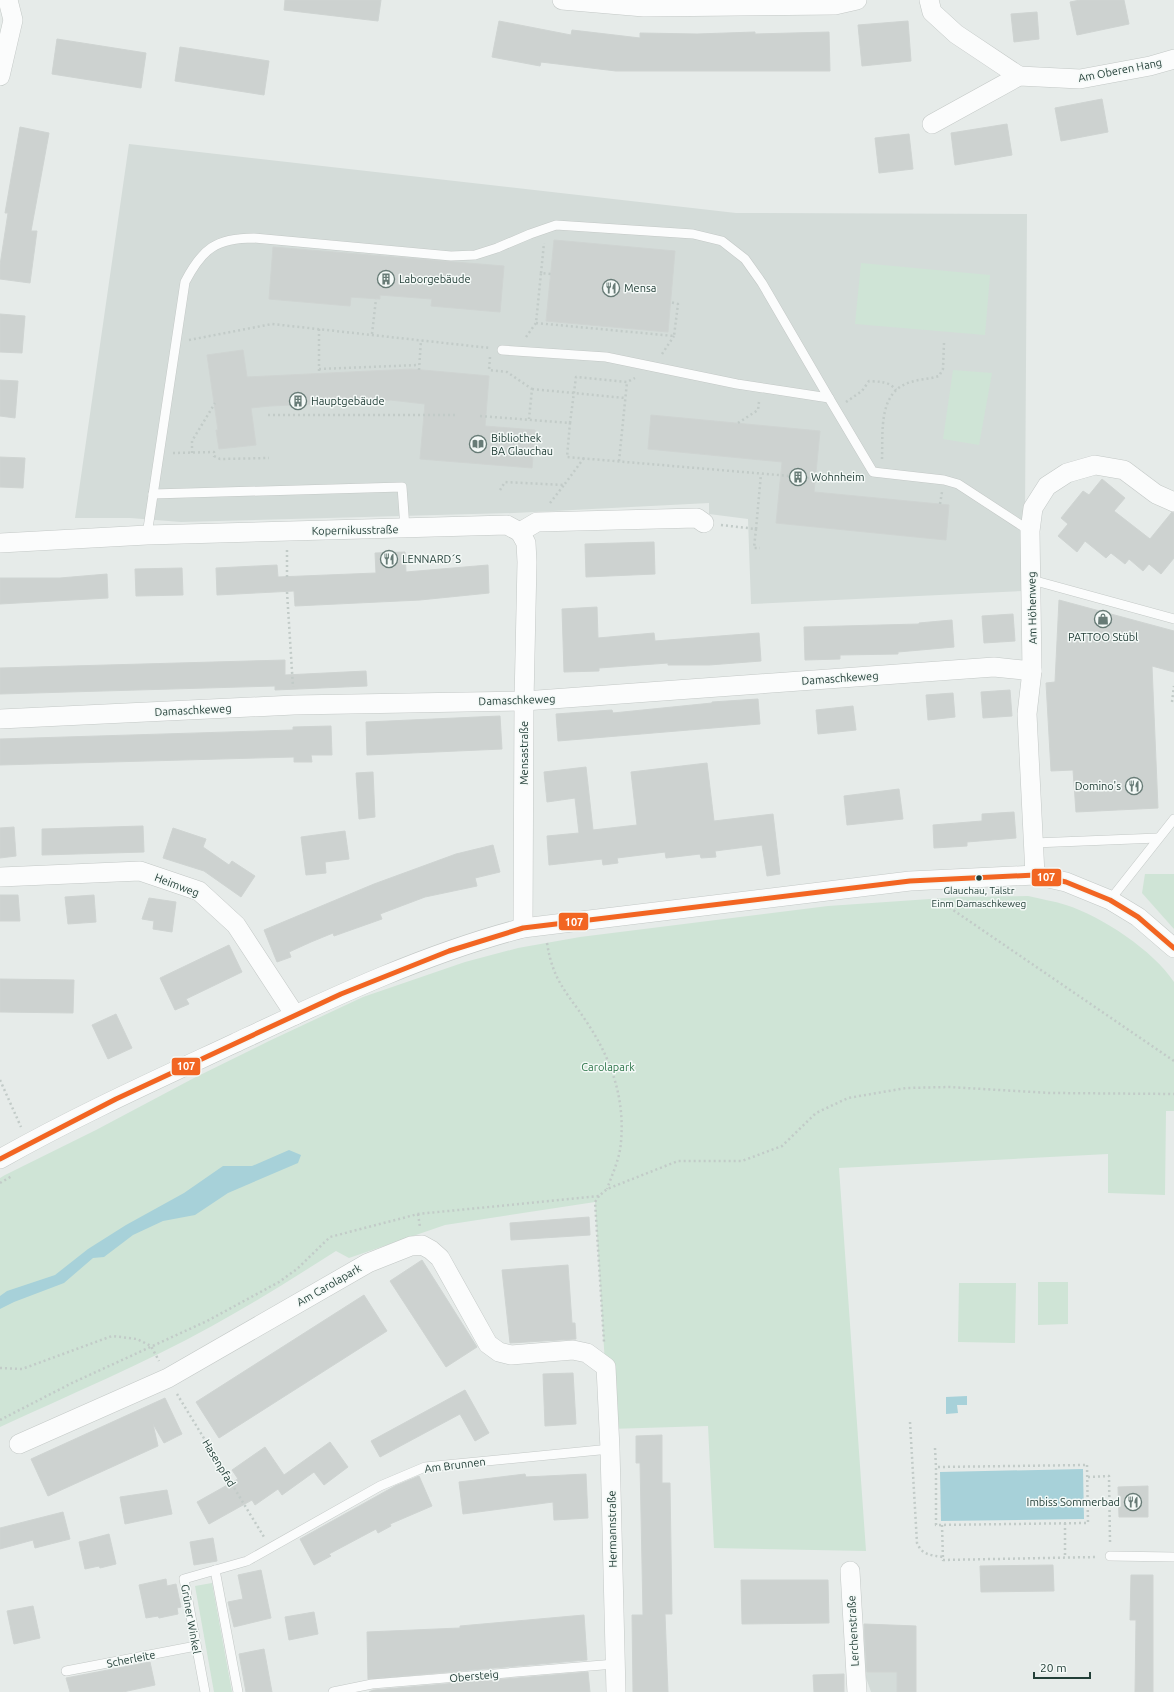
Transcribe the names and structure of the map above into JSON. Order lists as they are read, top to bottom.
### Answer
{
  "streets": {
    "street": [
      "Am Oberen Hang",
      "Kopernikusstraße",
      "Am Höhenweg",
      "Damaschkeweg",
      "Mensastraße",
      "Heimweg",
      "Am Carolapark",
      "Hermannstraße",
      "Lerchenstraße"
    ],
    "lane": [
      "Am Brunnen",
      "Grüner Winkel",
      "Scherleite",
      "Obersteig"
    ],
    "path": ["Hasenpfad"]
  },
  "crossings": [
    ["Kopernikusstraße", "Mensastraße"],
    ["Am Höhenweg", "Damaschkeweg"],
    ["Damaschkeweg", "Mensastraße"],
    ["Am Carolapark", "Hasenpfad"],
    ["Am Carolapark", "Hermannstraße"],
    ["Hasenpfad", "Am Brunnen"],
    ["Hasenpfad", "Grüner Winkel"],
    ["Am Brunnen", "Hermannstraße"],
    ["Am Brunnen", "Grüner Winkel"],
    ["Hermannstraße", "Obersteig"],
    ["Grüner Winkel", "Scherleite"]
  ],
  "parks": ["Carolapark"],
  "places": {
    "building": ["Laborgebäude", "Hauptgebäude", "Wohnheim"],
    "restaurant": [
      "Mensa",
      "LENNARD´S",
      "Domino's",
      "Imbiss Sommerbad"
    ],
    "library": ["Bibliothek BA Glauchau"],
    "shop": ["PATTOO Stübl"],
    "other": ["Glauchau, Talstr Einm Damaschkeweg"]
  },
  "lines": ["transit line 107"],
  "scale_bar": "20 m"
}
